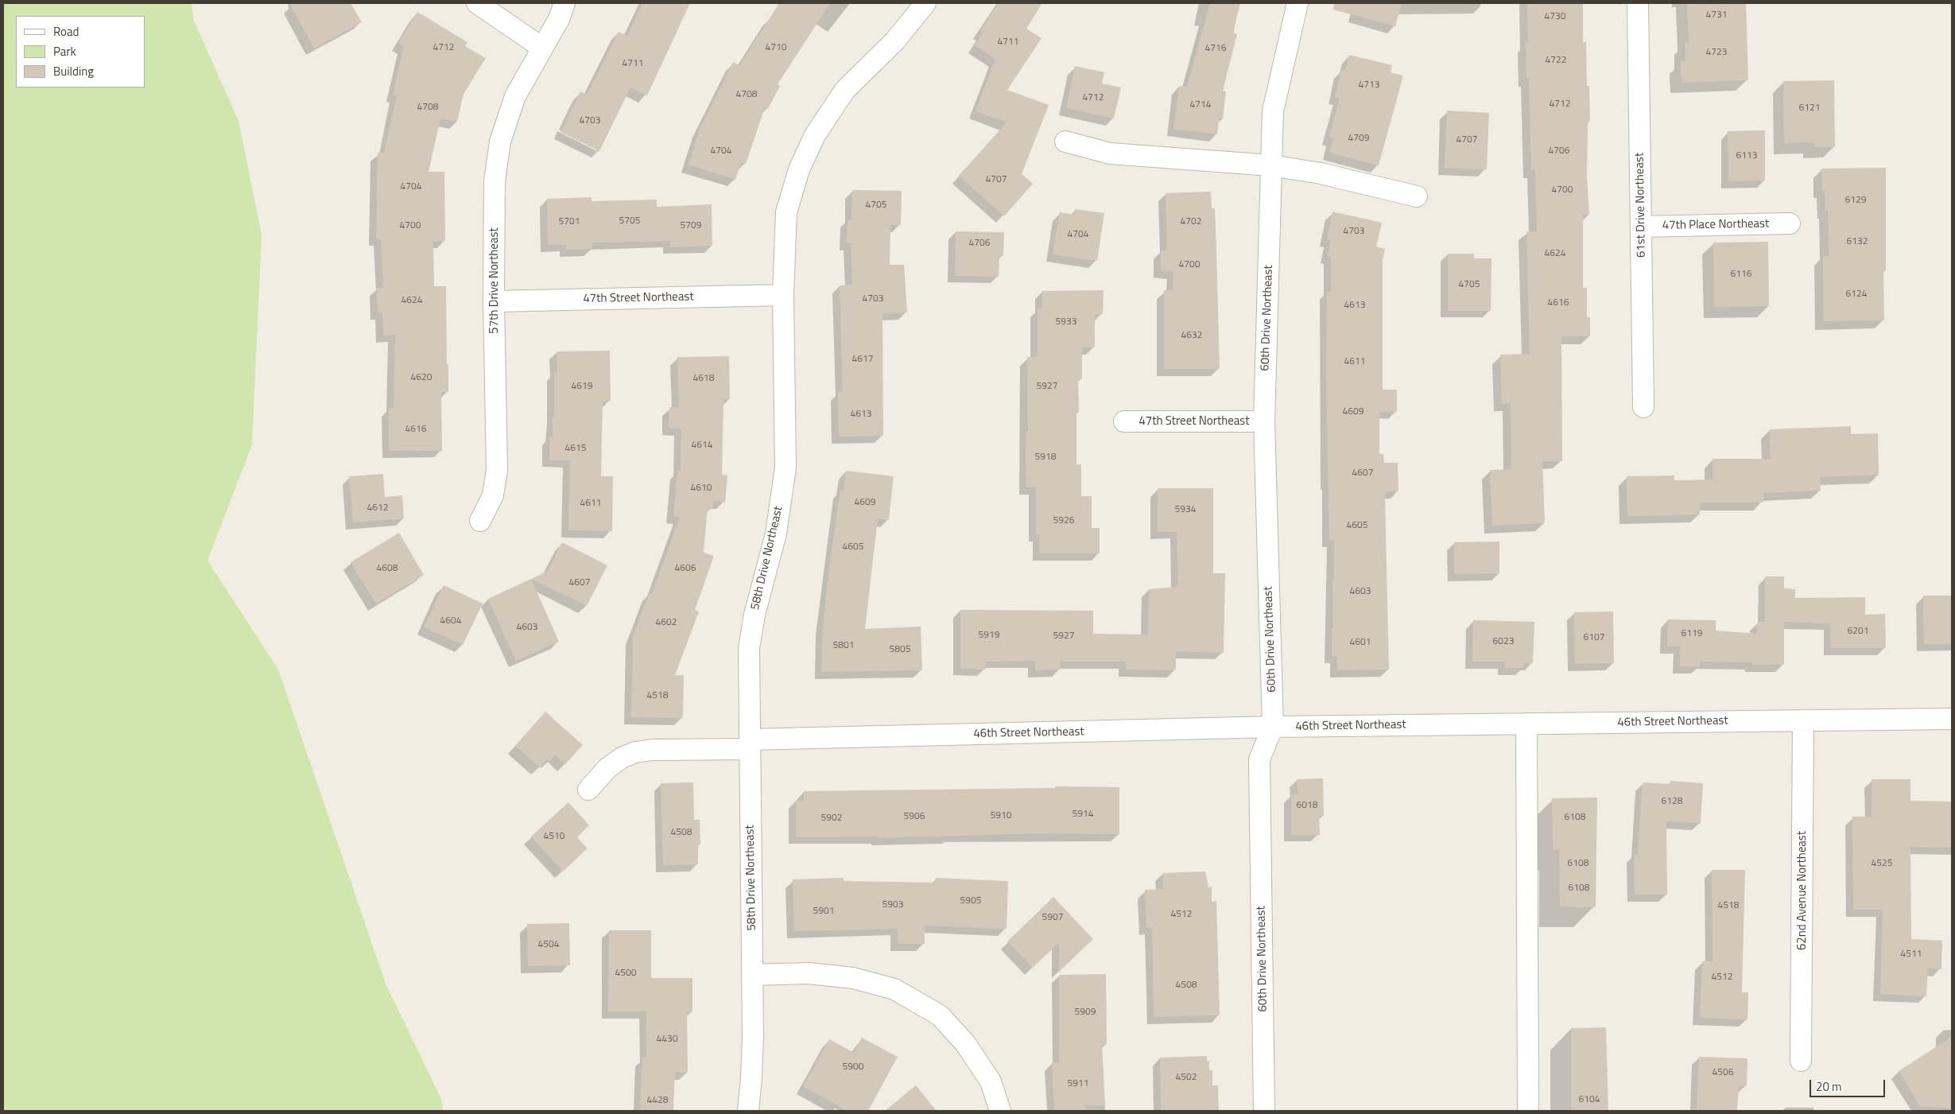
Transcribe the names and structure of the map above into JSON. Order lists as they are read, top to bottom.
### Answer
{
  "streets": {
    "street": [
      "61st Drive Northeast",
      "47th Place Northeast",
      "57th Drive Northeast",
      "47th Street Northeast",
      "60th Drive Northeast",
      "58th Drive Northeast",
      "46th Street Northeast",
      "62nd Avenue Northeast"
    ]
  },
  "crossings": [
    ["61st Drive Northeast", "47th Place Northeast"],
    ["57th Drive Northeast", "47th Street Northeast"],
    ["47th Street Northeast", "60th Drive Northeast"],
    ["47th Street Northeast", "58th Drive Northeast"],
    ["60th Drive Northeast", "46th Street Northeast"],
    ["58th Drive Northeast", "46th Street Northeast"],
    ["46th Street Northeast", "62nd Avenue Northeast"]
  ],
  "house_numbers": [
    "4731",
    "4730",
    "4711",
    "4712",
    "4710",
    "4716",
    "4723",
    "4722",
    "4711",
    "4713",
    "4708",
    "4712",
    "4712",
    "4714",
    "4708",
    "6121",
    "4703",
    "4709",
    "4707",
    "4704",
    "4706",
    "6113",
    "4707",
    "4704",
    "4700",
    "6129",
    "4705",
    "5705",
    "5701",
    "4702",
    "4700",
    "5709",
    "4703",
    "4704",
    "6132",
    "4706",
    "4624",
    "4700",
    "6116",
    "4705",
    "6124",
    "4703",
    "4624",
    "4616",
    "4613",
    "5933",
    "4632",
    "4617",
    "4611",
    "4620",
    "4618",
    "4619",
    "5927",
    "4609",
    "4613",
    "4616",
    "4614",
    "4615",
    "5918",
    "4607",
    "4610",
    "4609",
    "4611",
    "4612",
    "5934",
    "5926",
    "4605",
    "4605",
    "4608",
    "4606",
    "4607",
    "4603",
    "4604",
    "4602",
    "4603",
    "6201",
    "6119",
    "5919",
    "5927",
    "6107",
    "6023",
    "4601",
    "5801",
    "5805",
    "4518",
    "6128",
    "6018",
    "5914",
    "5910",
    "5906",
    "6108",
    "5902",
    "4508",
    "4510",
    "6108",
    "4525",
    "6108",
    "5905",
    "5903",
    "4518",
    "5901",
    "4512",
    "5907",
    "4504",
    "4511",
    "4500",
    "4512",
    "4508",
    "5909",
    "4430",
    "5900",
    "4506",
    "4502",
    "5911",
    "6104",
    "4428"
  ],
  "legend": ["Road", "Park", "Building"],
  "scale_bar": "20 m"
}
